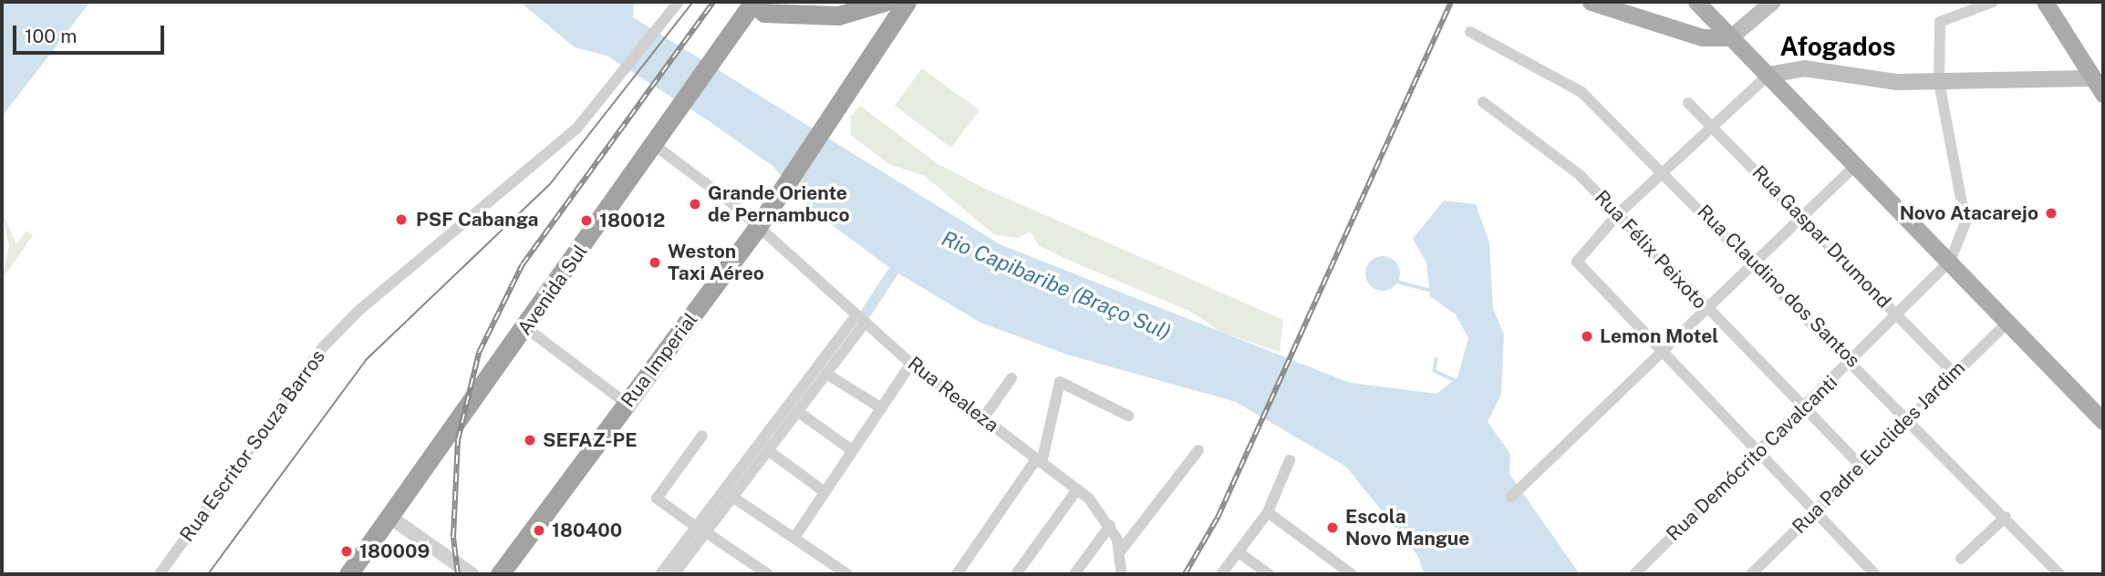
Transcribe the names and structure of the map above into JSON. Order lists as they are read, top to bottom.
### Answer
{
  "streets": {
    "highway": ["Avenida Sul", "Rua Imperial"],
    "street": [
      "Rua Gaspar Drumond",
      "Rua Félix Peixoto",
      "Rua Claudino dos Santos",
      "Rua Realeza",
      "Rua Escritor Souza Barros",
      "Rua Padre Euclides Jardim",
      "Rua Demócrito Cavalcanti"
    ]
  },
  "crossings": [
    ["Rua Gaspar Drumond", "Rua Padre Euclides Jardim"],
    ["Rua Gaspar Drumond", "Rua Demócrito Cavalcanti"],
    ["Rua Félix Peixoto", "Rua Padre Euclides Jardim"],
    ["Rua Félix Peixoto", "Rua Demócrito Cavalcanti"],
    ["Rua Claudino dos Santos", "Rua Padre Euclides Jardim"],
    ["Rua Claudino dos Santos", "Rua Demócrito Cavalcanti"],
    ["Avenida Sul", "Rua Realeza"],
    ["Rua Imperial", "Rua Realeza"]
  ],
  "districts": ["Afogados"],
  "water": ["Rio Capibaribe (Braço Sul)"],
  "places": [
    "Grande Oriente de Pernambuco",
    "Novo Atacarejo",
    "PSF Cabanga",
    "180012",
    "Weston Taxi Aéreo",
    "Lemon Motel",
    "SEFAZ-PE",
    "Escola Novo Mangue",
    "180400",
    "180009"
  ],
  "scale_bar": "100 m"
}
